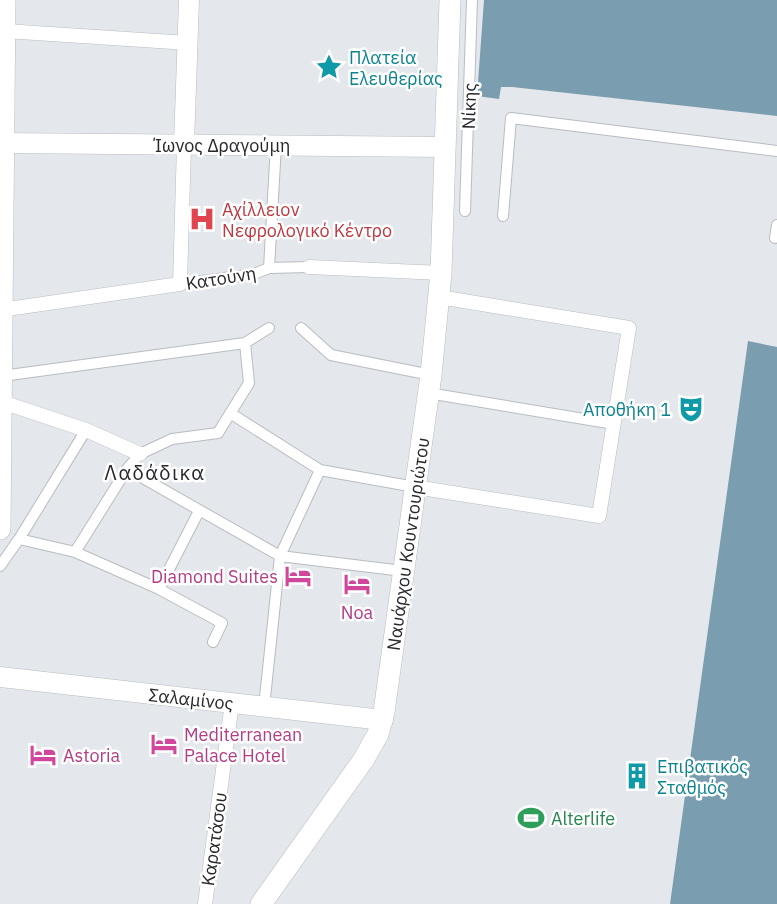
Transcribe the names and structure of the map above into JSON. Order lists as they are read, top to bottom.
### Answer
{
  "streets": {
    "main road": [
      "Νίκης",
      "Ίωνος Δραγούμη",
      "Ναυάρχου Κουντουριώτου",
      "Σαλαμίνος"
    ],
    "street": ["Κατούνη", "Καρατάσου"]
  },
  "crossings": [
    ["Νίκης", "Ίωνος Δραγούμη"],
    ["Νίκης", "Ναυάρχου Κουντουριώτου"],
    ["Ίωνος Δραγούμη", "Ναυάρχου Κουντουριώτου"],
    ["Κατούνη", "Ναυάρχου Κουντουριώτου"],
    ["Ναυάρχου Κουντουριώτου", "Σαλαμίνος"],
    ["Σαλαμίνος", "Καρατάσου"]
  ],
  "districts": ["Λαδάδικα"],
  "places": {
    "place": ["Πλατεία Ελευθερίας"],
    "hospital": ["Αχίλλειον Νεφρολογικό Κέντρο"],
    "theatre": ["Αποθήκη 1"],
    "hotel": [
      "Diamond Suites",
      "Noa",
      "Mediterranean Palace Hotel",
      "Astoria"
    ],
    "building": ["Επιβατικός Σταθμός"],
    "sports": ["Alterlife"]
  }
}
